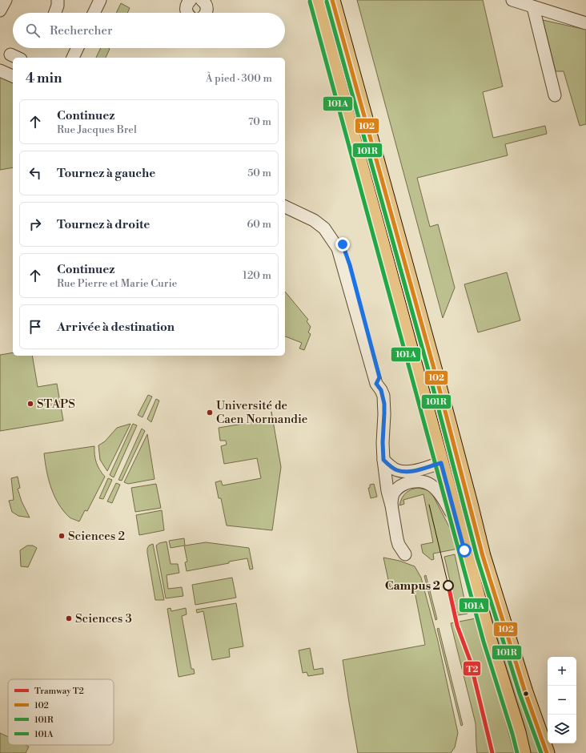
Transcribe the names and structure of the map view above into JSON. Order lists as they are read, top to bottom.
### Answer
{
  "places": [
    "STAPS",
    "Université de Caen Normandie",
    "Sciences 2",
    "Campus 2",
    "Sciences 3"
  ],
  "lines": [
    "transit line 102",
    "transit line 101R",
    "transit line 101A",
    "tram line T2"
  ],
  "legend": [
    "Tramway T2",
    "102",
    "101R",
    "101A"
  ],
  "page": {
    "search": "Rechercher",
    "heading": ["4 min", "À pied · 300 m"],
    "list": [
      ["Continuez", "Rue Jacques Brel", "70 m"],
      ["Tournez à gauche", "50 m"],
      ["Tournez à droite", "60 m"],
      ["Continuez", "Rue Pierre et Marie Curie", "120 m"],
      "Arrivée à destination"
    ],
    "map_buttons": ["+", "−"]
  }
}
